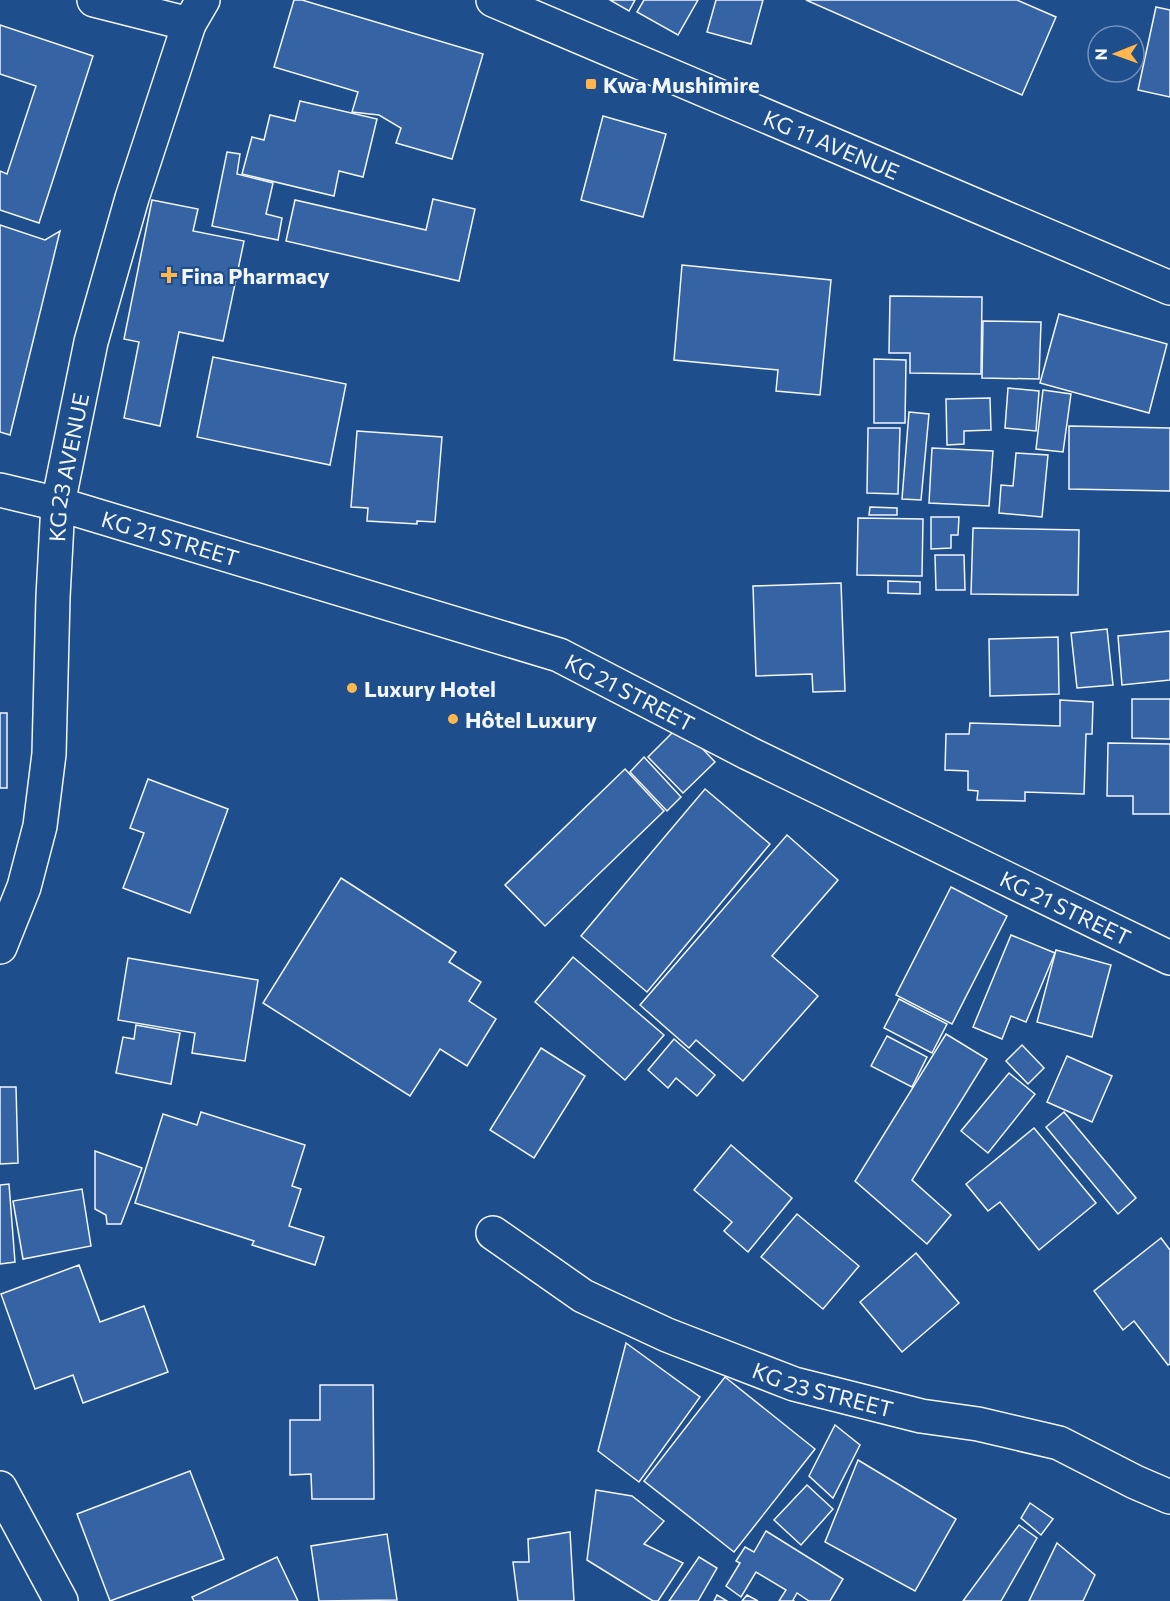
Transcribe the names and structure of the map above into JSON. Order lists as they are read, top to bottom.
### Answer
{
  "streets": {
    "street": [
      "KG 11 AVENUE",
      "KG 23 AVENUE",
      "KG 21 STREET",
      "KG 23 STREET"
    ]
  },
  "crossings": [
    ["KG 23 AVENUE", "KG 21 STREET"]
  ],
  "places": {
    "transit": ["Kwa Mushimire"],
    "health": ["Fina Pharmacy"],
    "other": ["Luxury Hotel", "Hôtel Luxury"]
  },
  "north": "left"
}
